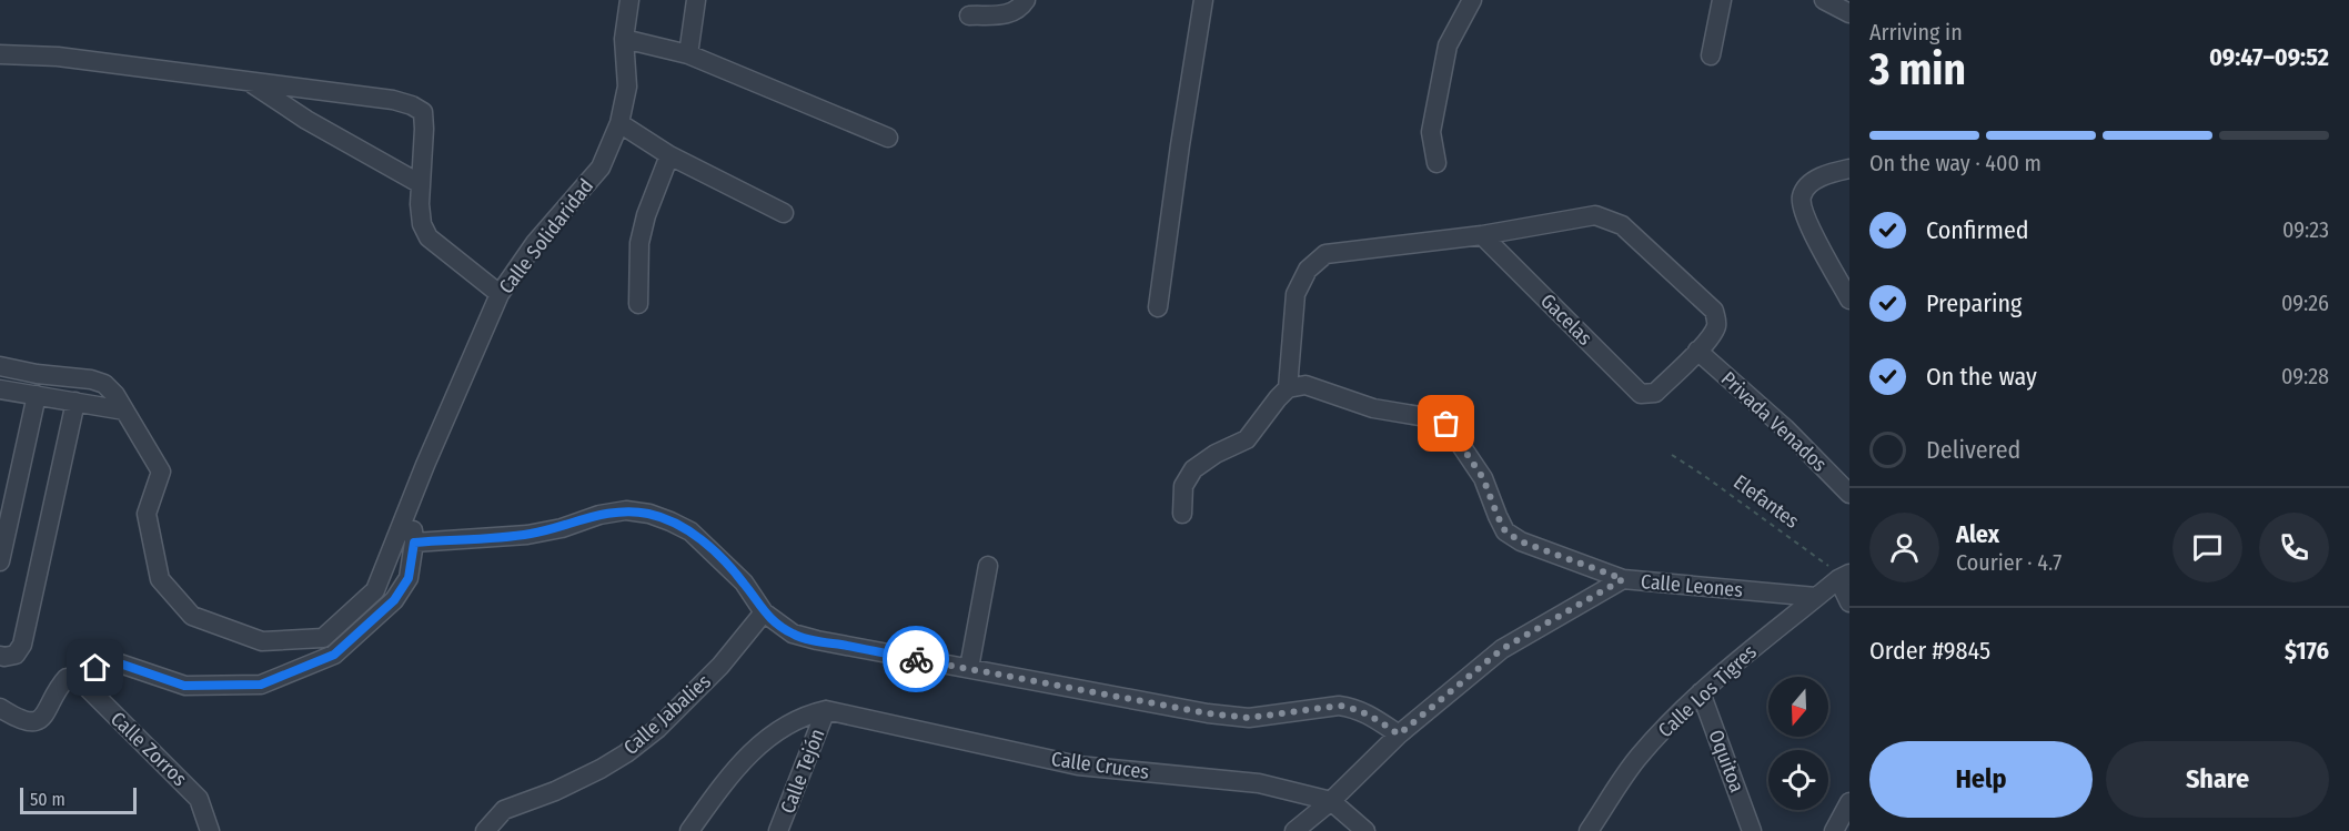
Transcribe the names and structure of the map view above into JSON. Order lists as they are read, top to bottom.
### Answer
{
  "streets": {
    "street": [
      "Calle Solidaridad",
      "Gacelas",
      "Privada Venados",
      "Calle Leones",
      "Calle Los Tigres",
      "Calle Jabalies",
      "Calle Zorros",
      "Oquitoa",
      "Calle Cruces",
      "Calle Tejón"
    ],
    "path": ["Elefantes"]
  },
  "crossings": [
    ["Gacelas", "Privada Venados"],
    ["Elefantes", "Calle Los Tigres"],
    ["Calle Leones", "Calle Los Tigres"],
    ["Calle Leones", "Calle Cruces"],
    ["Calle Los Tigres", "Oquitoa"],
    ["Calle Cruces", "Calle Tejón"]
  ],
  "scale_bar": "50 m",
  "north": "bottom",
  "page": {
    "heading": ["3 min", "Arriving in", "09:47–09:52"],
    "panel": [
      "Alex",
      "Courier · 4.7",
      "Order #9845",
      "$176"
    ],
    "bar": "On the way · 400 m",
    "list": [
      ["Confirmed", "09:23"],
      ["Preparing", "09:26"],
      ["On the way", "09:28"],
      "Delivered"
    ],
    "buttons": ["Help", "Share"],
    "scale": "50 m"
  }
}
